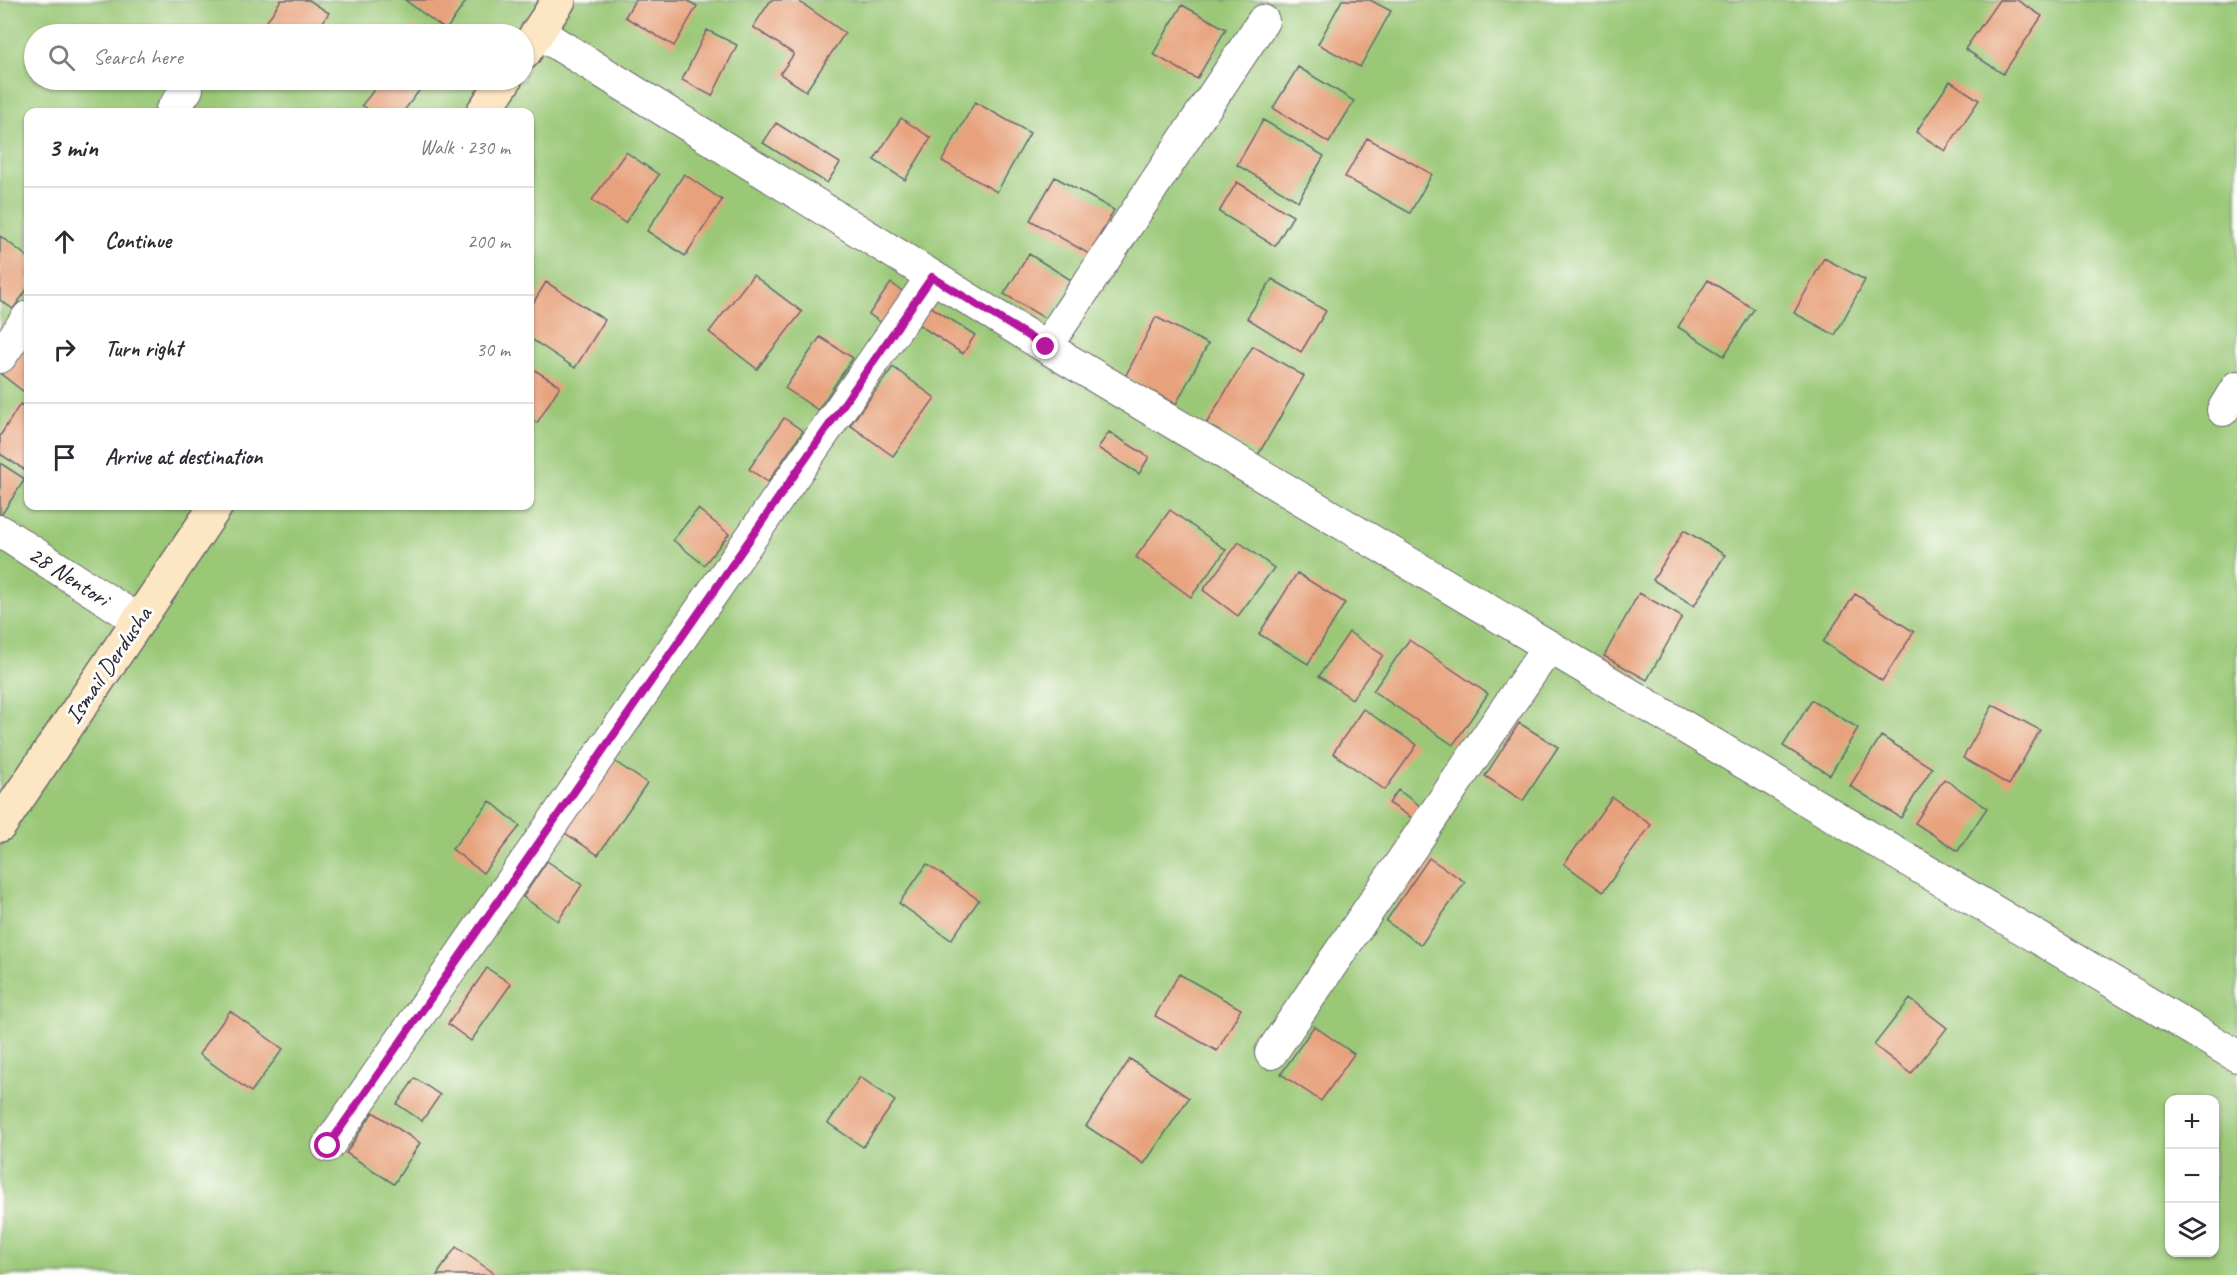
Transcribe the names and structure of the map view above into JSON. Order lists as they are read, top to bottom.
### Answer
{
  "streets": {
    "main road": ["Ismail Derdusha"],
    "street": ["28 Nentori"]
  },
  "crossings": [
    ["28 Nentori", "Ismail Derdusha"]
  ],
  "page": {
    "search": "Search here",
    "heading": ["3 min", "Walk · 230 m"],
    "list": [
      ["Continue", "200 m"],
      ["Turn right", "30 m"],
      "Arrive at destination"
    ],
    "map_buttons": ["+", "−"]
  }
}
